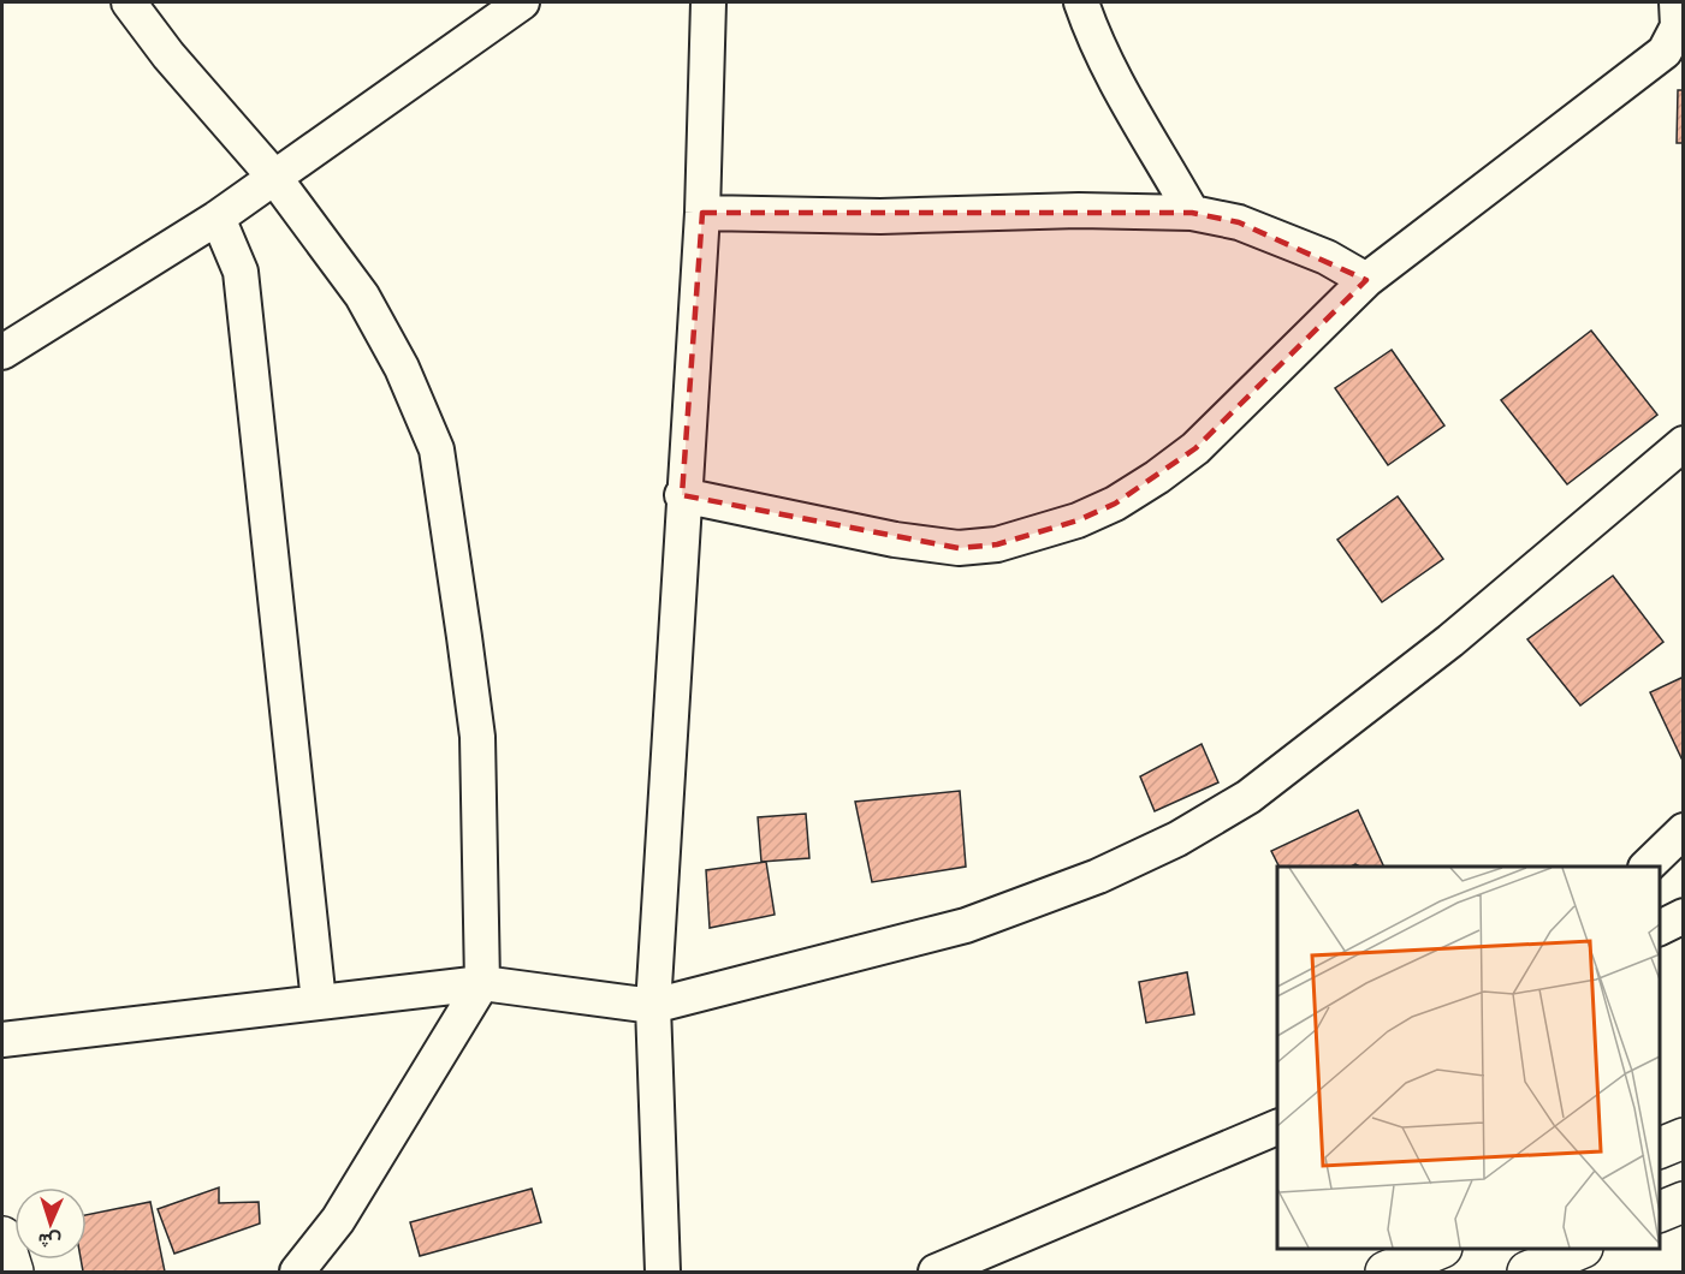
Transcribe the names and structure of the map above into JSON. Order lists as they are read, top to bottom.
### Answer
{
  "north": "bottom"
}
